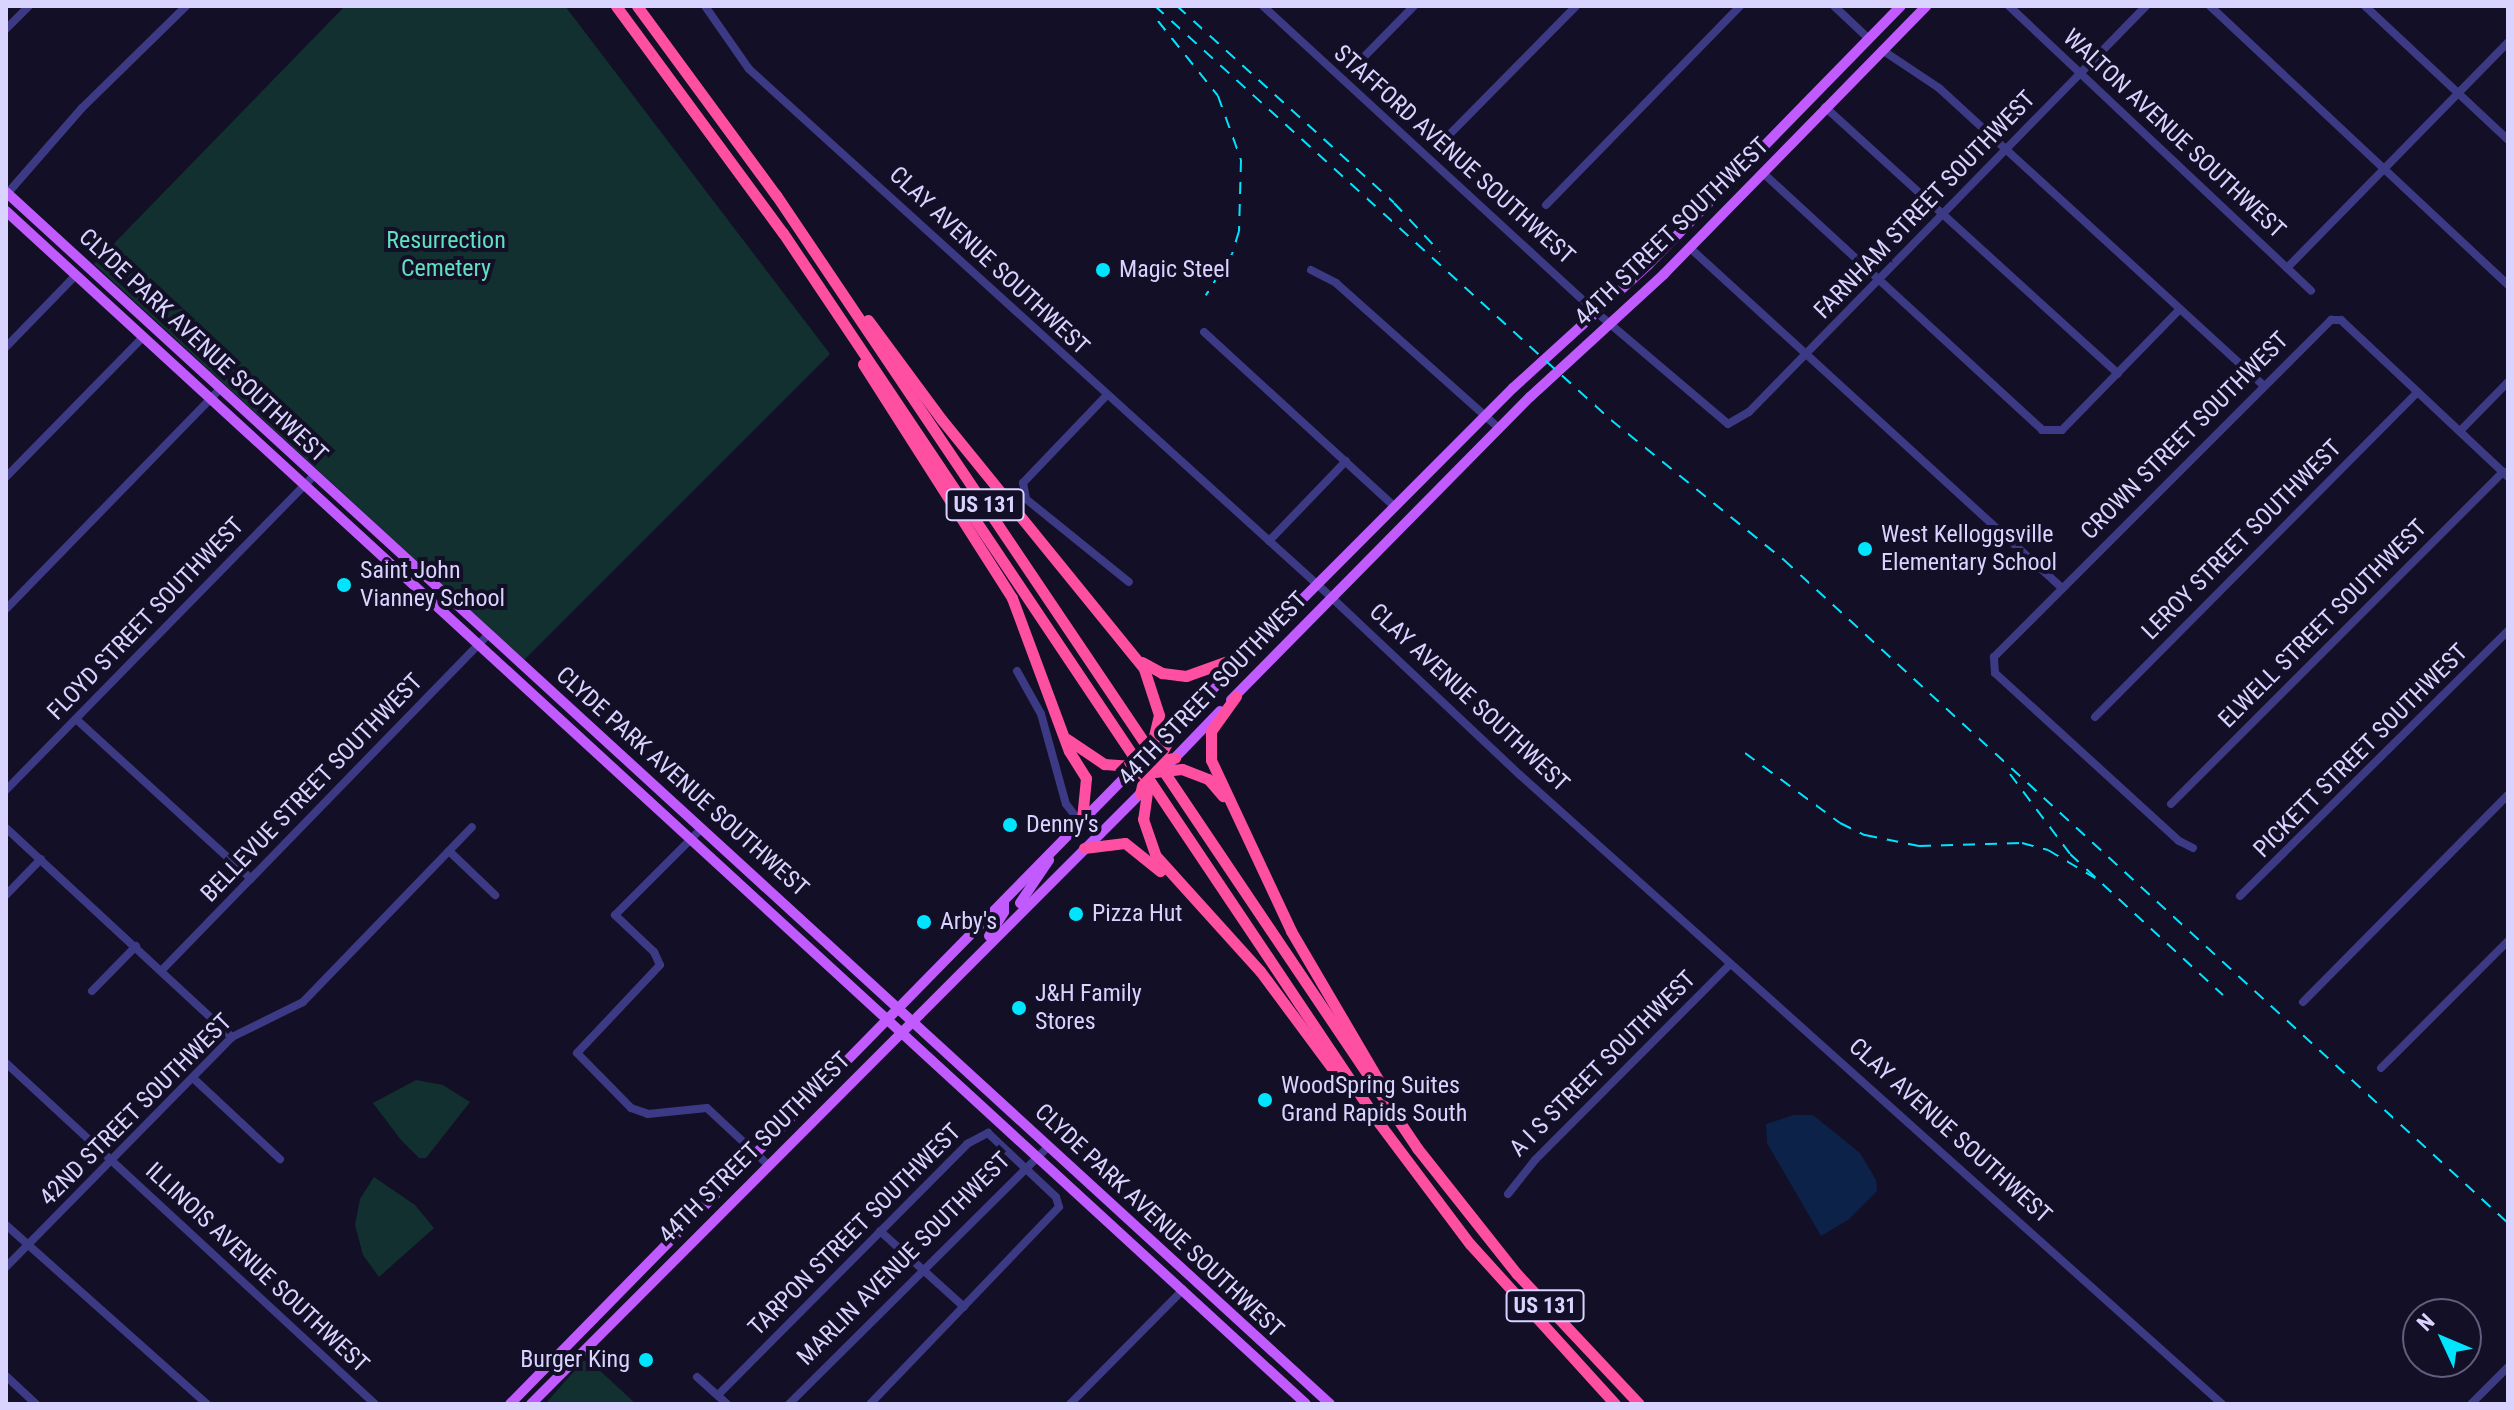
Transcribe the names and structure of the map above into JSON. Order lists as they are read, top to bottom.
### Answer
{
  "streets": {
    "highway": ["US 131"],
    "main road": ["44TH STREET SOUTHWEST", "CLYDE PARK AVENUE SOUTHWEST"],
    "street": [
      "WALTON AVENUE SOUTHWEST",
      "STAFFORD AVENUE SOUTHWEST",
      "FARNHAM STREET SOUTHWEST",
      "CLAY AVENUE SOUTHWEST",
      "CROWN STREET SOUTHWEST",
      "LEROY STREET SOUTHWEST",
      "FLOYD STREET SOUTHWEST",
      "ELWELL STREET SOUTHWEST",
      "PICKETT STREET SOUTHWEST",
      "BELLEVUE STREET SOUTHWEST",
      "A I S STREET SOUTHWEST",
      "42ND STREET SOUTHWEST",
      "TARPON STREET SOUTHWEST",
      "MARLIN AVENUE SOUTHWEST",
      "ILLINOIS AVENUE SOUTHWEST"
    ]
  },
  "crossings": [
    ["WALTON AVENUE SOUTHWEST", "FARNHAM STREET SOUTHWEST"],
    ["STAFFORD AVENUE SOUTHWEST", "FARNHAM STREET SOUTHWEST"],
    ["STAFFORD AVENUE SOUTHWEST", "44TH STREET SOUTHWEST"],
    ["44TH STREET SOUTHWEST", "CLAY AVENUE SOUTHWEST"],
    ["44TH STREET SOUTHWEST", "CLYDE PARK AVENUE SOUTHWEST"],
    ["CLAY AVENUE SOUTHWEST", "A I S STREET SOUTHWEST"],
    ["CLYDE PARK AVENUE SOUTHWEST", "FLOYD STREET SOUTHWEST"],
    ["CLYDE PARK AVENUE SOUTHWEST", "BELLEVUE STREET SOUTHWEST"],
    ["CLYDE PARK AVENUE SOUTHWEST", "MARLIN AVENUE SOUTHWEST"],
    ["CROWN STREET SOUTHWEST", "LEROY STREET SOUTHWEST"],
    ["42ND STREET SOUTHWEST", "ILLINOIS AVENUE SOUTHWEST"],
    ["TARPON STREET SOUTHWEST", "MARLIN AVENUE SOUTHWEST"]
  ],
  "parks": ["Resurrection Cemetery"],
  "places": [
    "Magic Steel",
    "West Kelloggsville Elementary School",
    "Saint John Vianney School",
    "Denny's",
    "Pizza Hut",
    "Arby's",
    "J&H Family Stores",
    "WoodSpring Suites Grand Rapids South",
    "Burger King"
  ],
  "north": "top left"
}
